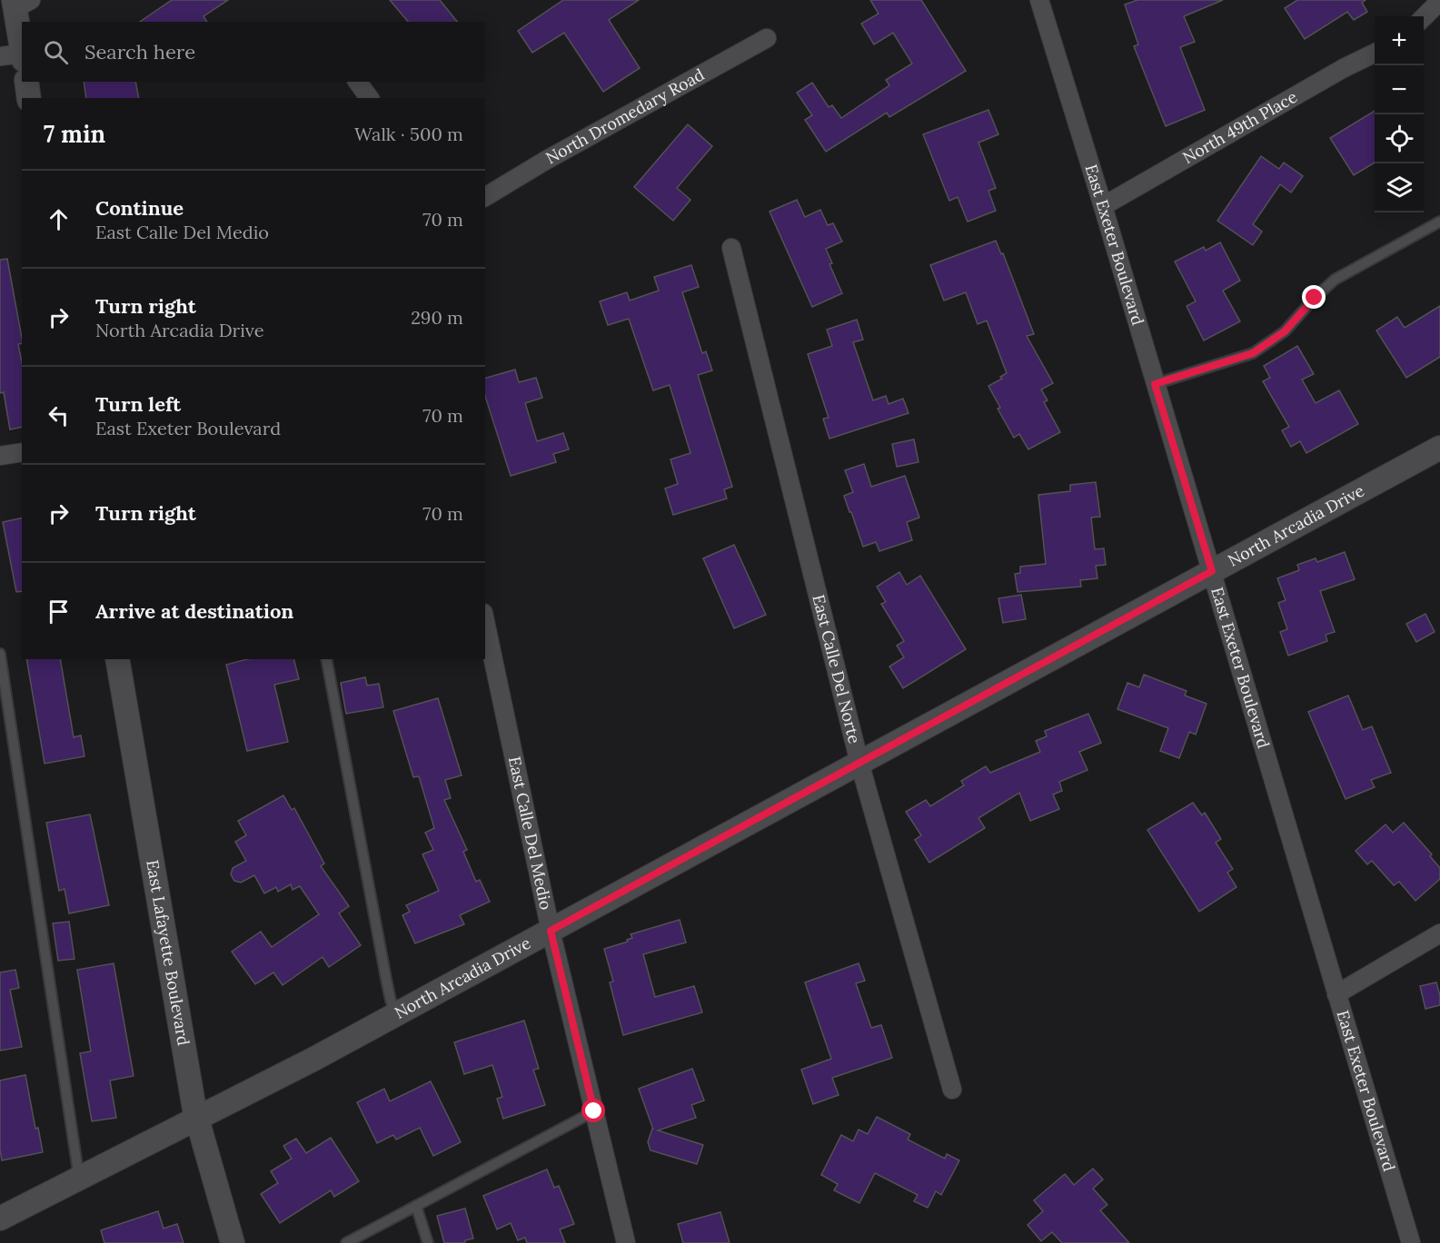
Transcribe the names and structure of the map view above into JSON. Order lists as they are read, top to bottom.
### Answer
{
  "streets": {
    "street": [
      "North Dromedary Road",
      "North 49th Place",
      "East Exeter Boulevard",
      "North Arcadia Drive",
      "East Calle Del Norte",
      "East Calle Del Medio",
      "East Lafayette Boulevard"
    ]
  },
  "crossings": [
    ["North 49th Place", "East Exeter Boulevard"],
    ["East Exeter Boulevard", "North Arcadia Drive"],
    ["North Arcadia Drive", "East Calle Del Norte"],
    ["North Arcadia Drive", "East Calle Del Medio"],
    ["North Arcadia Drive", "East Lafayette Boulevard"]
  ],
  "page": {
    "map_buttons": ["+", "−"],
    "search": "Search here",
    "heading": ["7 min", "Walk · 500 m"],
    "list": [
      ["Continue", "East Calle Del Medio", "70 m"],
      ["Turn right", "North Arcadia Drive", "290 m"],
      ["Turn left", "East Exeter Boulevard", "70 m"],
      ["Turn right", "70 m"],
      "Arrive at destination"
    ]
  }
}
